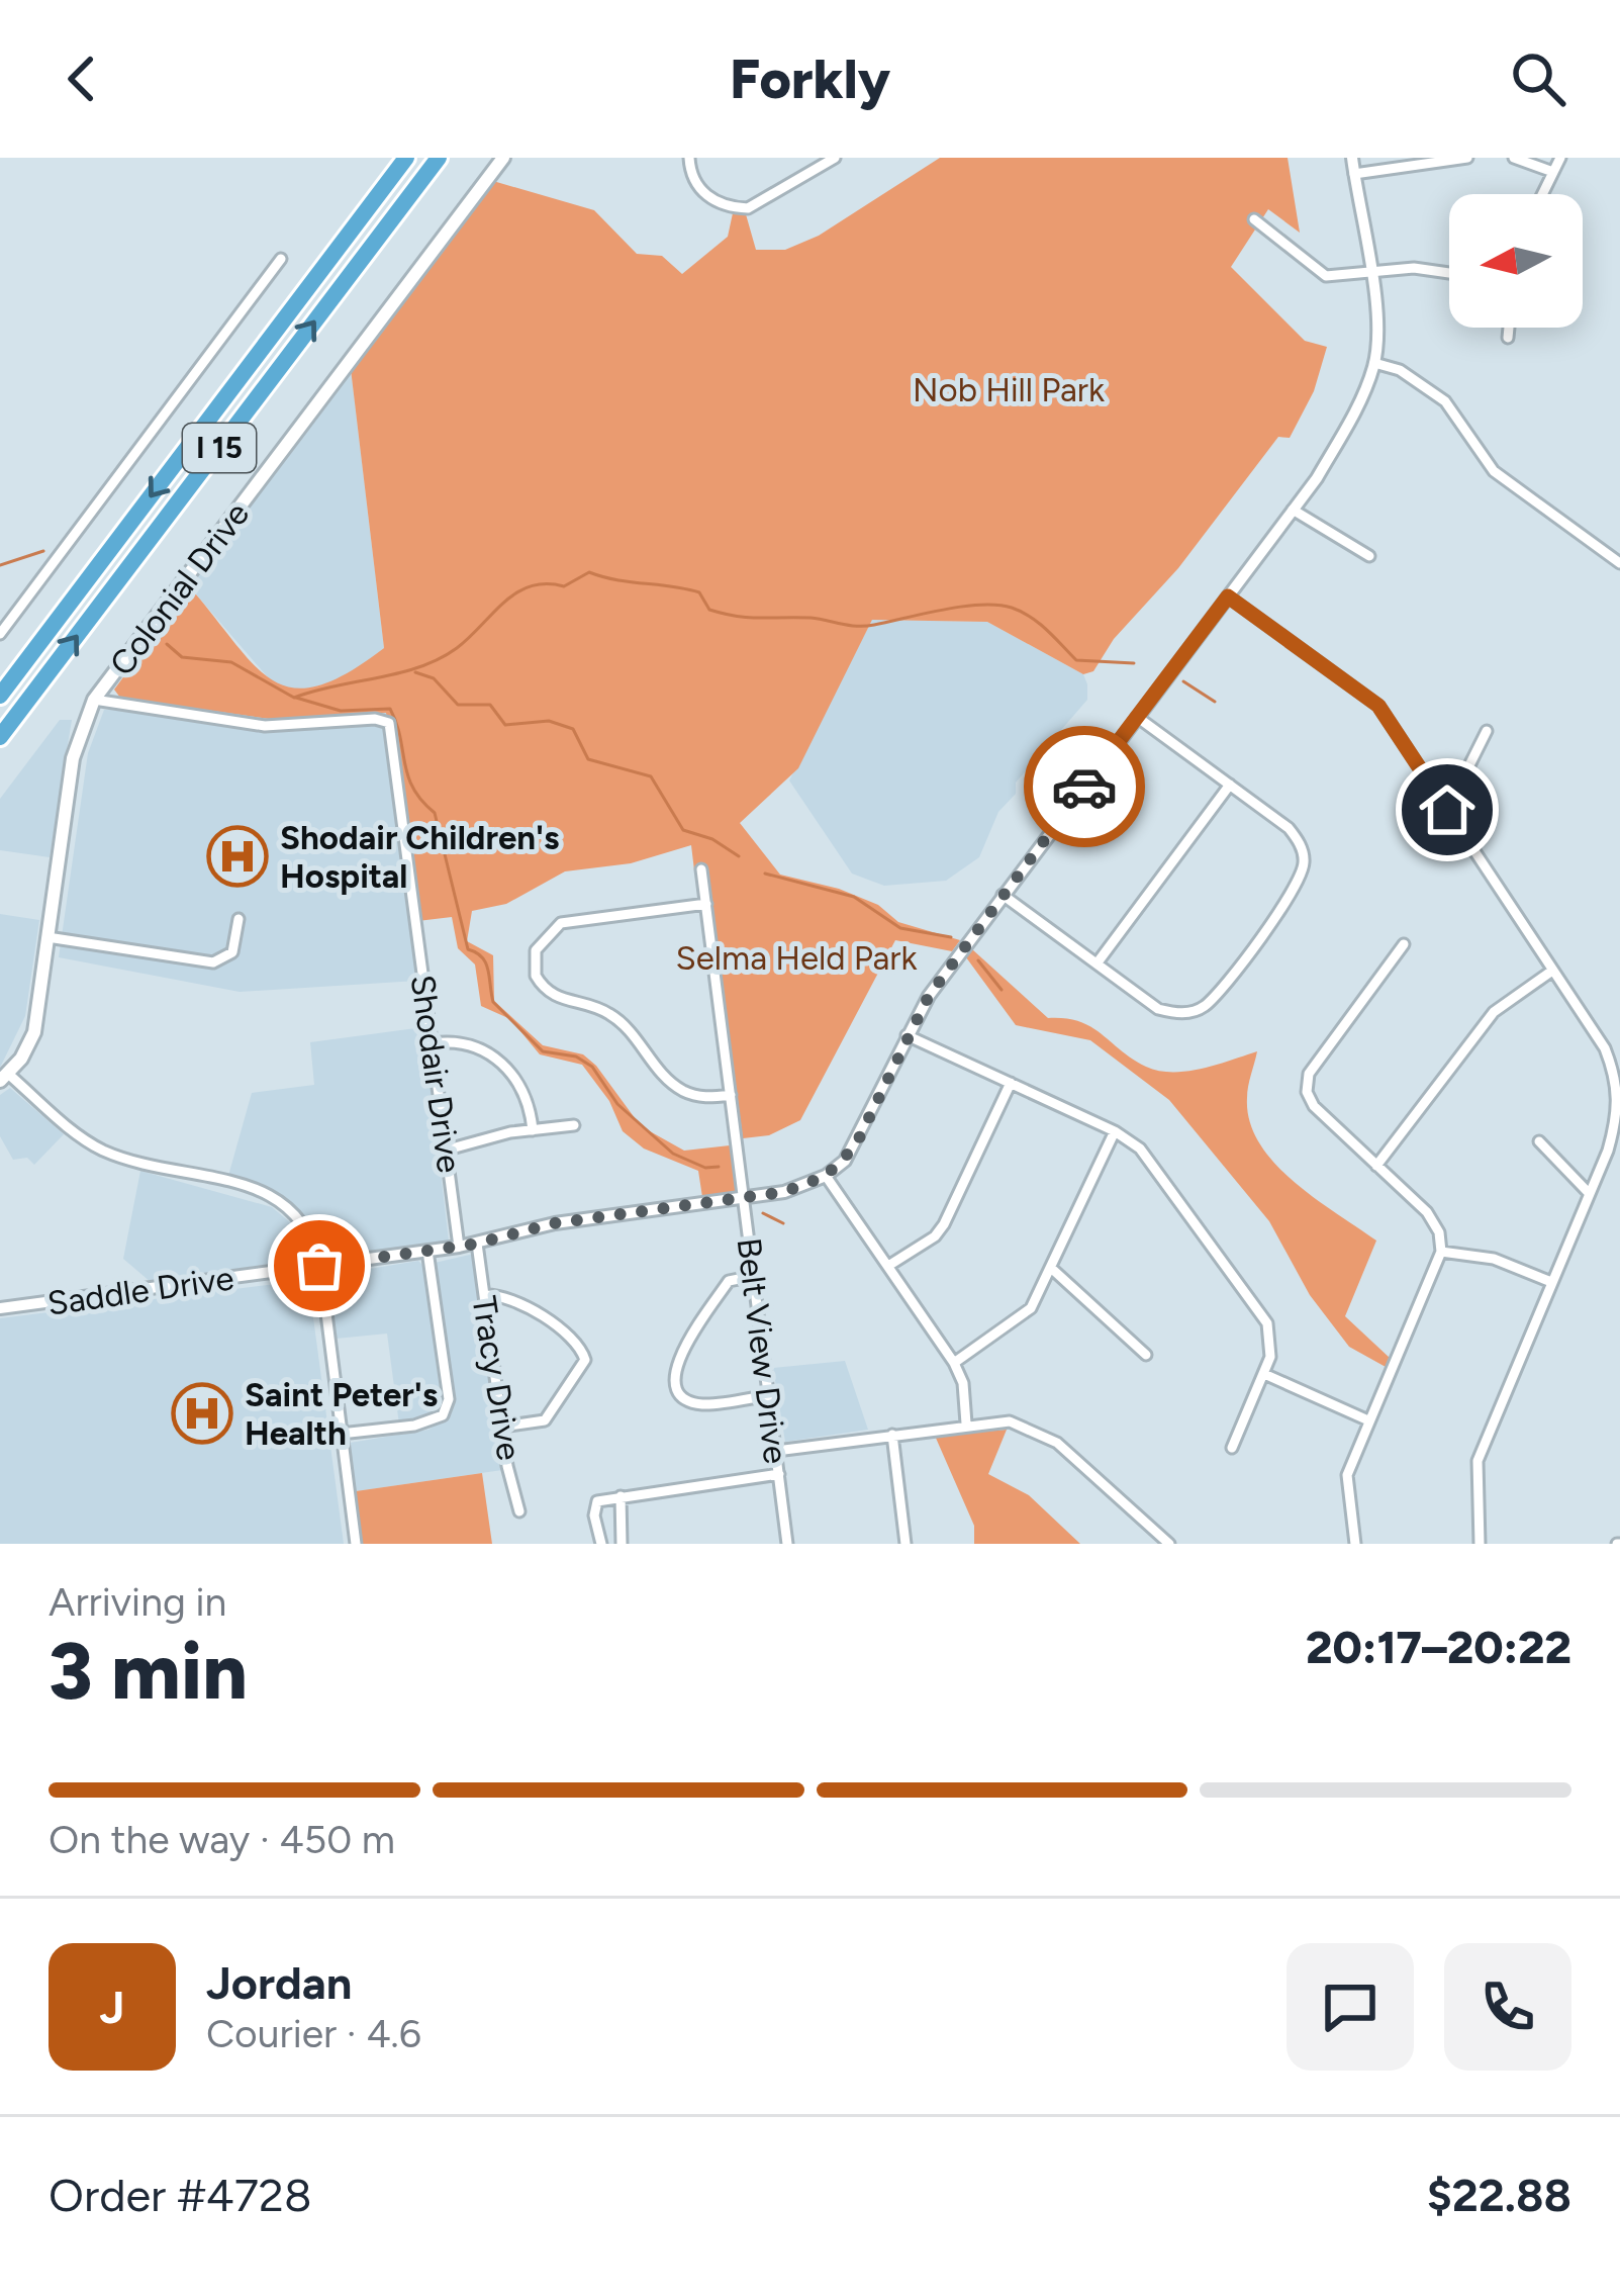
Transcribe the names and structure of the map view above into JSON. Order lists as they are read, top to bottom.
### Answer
{
  "streets": {
    "highway": ["I 15"],
    "main road": ["Colonial Drive"],
    "street": [
      "Shodair Drive",
      "Saddle Drive",
      "Belt View Drive",
      "Tracy Drive"
    ]
  },
  "crossings": [
    ["Colonial Drive", "Shodair Drive"],
    ["Shodair Drive", "Saddle Drive"],
    ["Saddle Drive", "Belt View Drive"],
    ["Saddle Drive", "Tracy Drive"]
  ],
  "parks": ["Nob Hill Park", "Selma Held Park"],
  "places": {
    "hospital": ["Shodair Children's Hospital", "Saint Peter's Health"]
  },
  "north": "left",
  "page": {
    "header": "Forkly",
    "heading": ["3 min", "Arriving in", "20:17–20:22"],
    "panel": [
      "Jordan",
      "Courier · 4.6",
      "Order #4728",
      "$22.88"
    ],
    "bar": "On the way · 450 m",
    "round": "J"
  }
}
